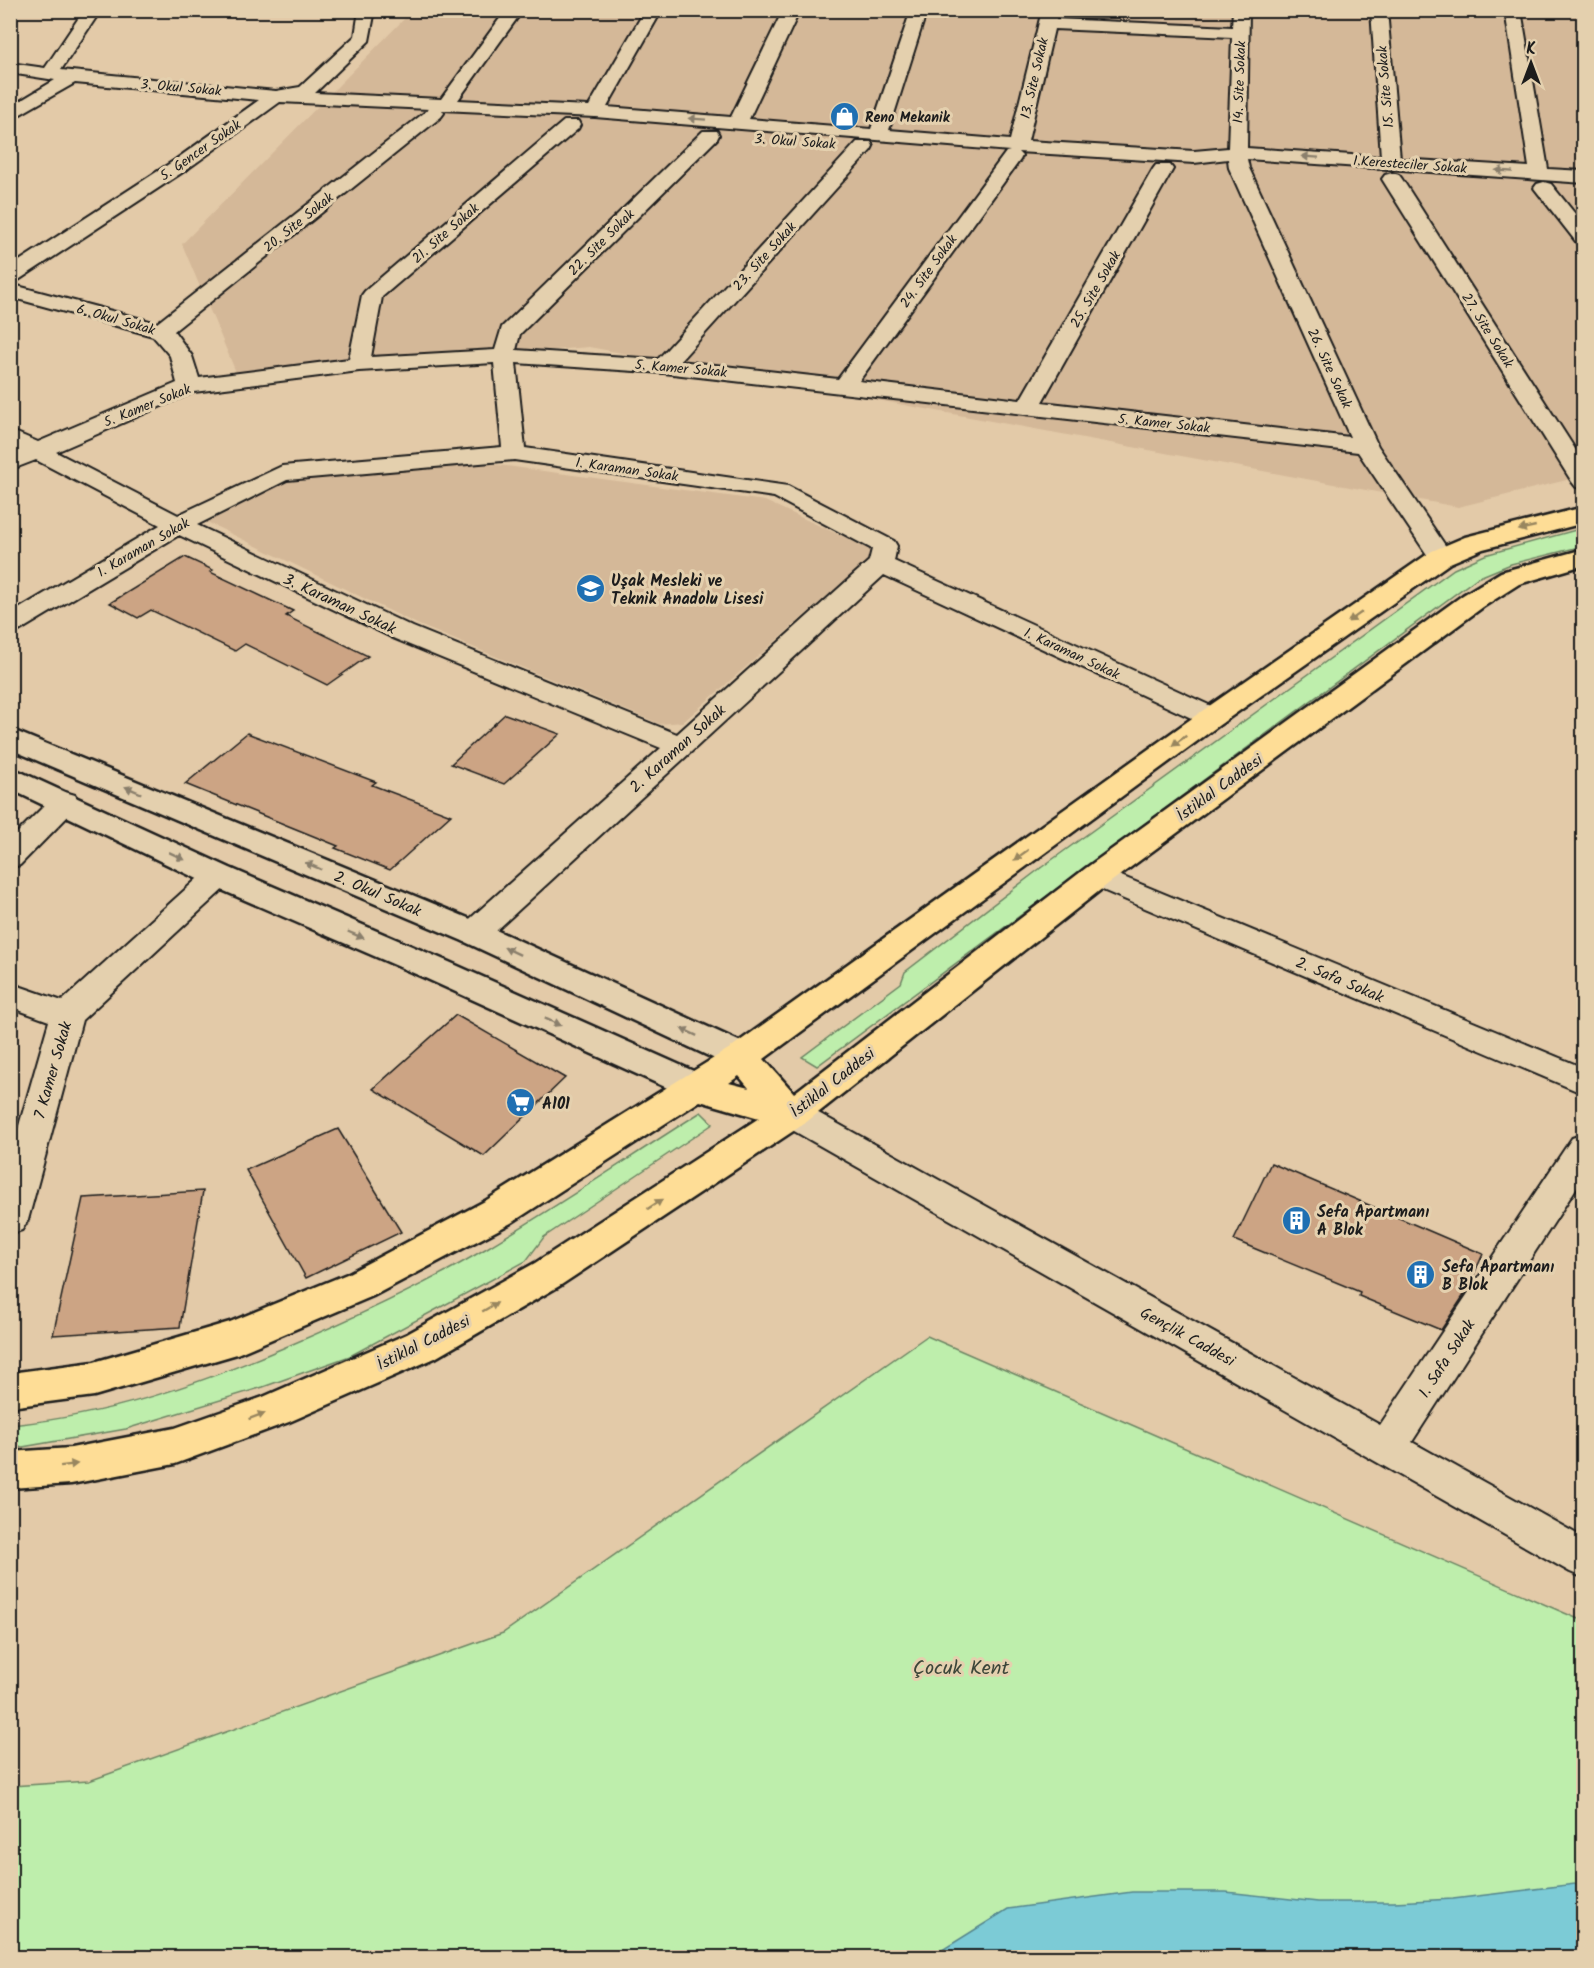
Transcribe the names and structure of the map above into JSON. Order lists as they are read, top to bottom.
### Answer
{
  "streets": {
    "main road": ["İstiklal Caddesi"],
    "street": [
      "13. Site Sokak",
      "14. Site Sokak",
      "3. Okul Sokak",
      "15. Site Sokak",
      "5. Gencer Sokak",
      "1.Keresteciler Sokak",
      "20. Site Sokak",
      "21. Site Sokak",
      "22. Site Sokak",
      "23. Site Sokak",
      "24. Site Sokak",
      "25. Site Sokak",
      "6. Okul Sokak",
      "27. Site Sokak",
      "5. Kamer Sokak",
      "26. Site Sokak",
      "1. Karaman Sokak",
      "3. Karaman Sokak",
      "2. Karaman Sokak",
      "2. Okul Sokak",
      "2. Safa Sokak",
      "7 Kamer Sokak",
      "Gençlik Caddesi",
      "1. Safa Sokak"
    ]
  },
  "crossings": [
    ["13. Site Sokak", "3. Okul Sokak"],
    ["13. Site Sokak", "24. Site Sokak"],
    ["14. Site Sokak", "3. Okul Sokak"],
    ["14. Site Sokak", "1.Keresteciler Sokak"],
    ["14. Site Sokak", "26. Site Sokak"],
    ["3. Okul Sokak", "5. Gencer Sokak"],
    ["3. Okul Sokak", "1.Keresteciler Sokak"],
    ["3. Okul Sokak", "20. Site Sokak"],
    ["3. Okul Sokak", "21. Site Sokak"],
    ["3. Okul Sokak", "22. Site Sokak"],
    ["3. Okul Sokak", "23. Site Sokak"],
    ["3. Okul Sokak", "24. Site Sokak"],
    ["3. Okul Sokak", "25. Site Sokak"],
    ["3. Okul Sokak", "26. Site Sokak"],
    ["15. Site Sokak", "1.Keresteciler Sokak"],
    ["15. Site Sokak", "27. Site Sokak"],
    ["1.Keresteciler Sokak", "27. Site Sokak"],
    ["1.Keresteciler Sokak", "26. Site Sokak"],
    ["20. Site Sokak", "6. Okul Sokak"],
    ["21. Site Sokak", "5. Kamer Sokak"],
    ["22. Site Sokak", "5. Kamer Sokak"],
    ["23. Site Sokak", "5. Kamer Sokak"],
    ["24. Site Sokak", "5. Kamer Sokak"],
    ["25. Site Sokak", "5. Kamer Sokak"],
    ["6. Okul Sokak", "5. Kamer Sokak"],
    ["5. Kamer Sokak", "26. Site Sokak"],
    ["5. Kamer Sokak", "3. Karaman Sokak"],
    ["1. Karaman Sokak", "3. Karaman Sokak"],
    ["1. Karaman Sokak", "2. Karaman Sokak"],
    ["3. Karaman Sokak", "2. Karaman Sokak"],
    ["2. Karaman Sokak", "2. Okul Sokak"],
    ["İstiklal Caddesi", "2. Safa Sokak"],
    ["İstiklal Caddesi", "Gençlik Caddesi"],
    ["Gençlik Caddesi", "1. Safa Sokak"]
  ],
  "parks": ["Çocuk Kent"],
  "places": {
    "shop": ["Reno Mekanik"],
    "school or university": ["Uşak Mesleki ve Teknik Anadolu Lisesi"],
    "supermarket": ["A101"],
    "building": ["Sefa Apartmanı A Blok", "Sefa Apartmanı B Blok"]
  },
  "north": "top"
}
